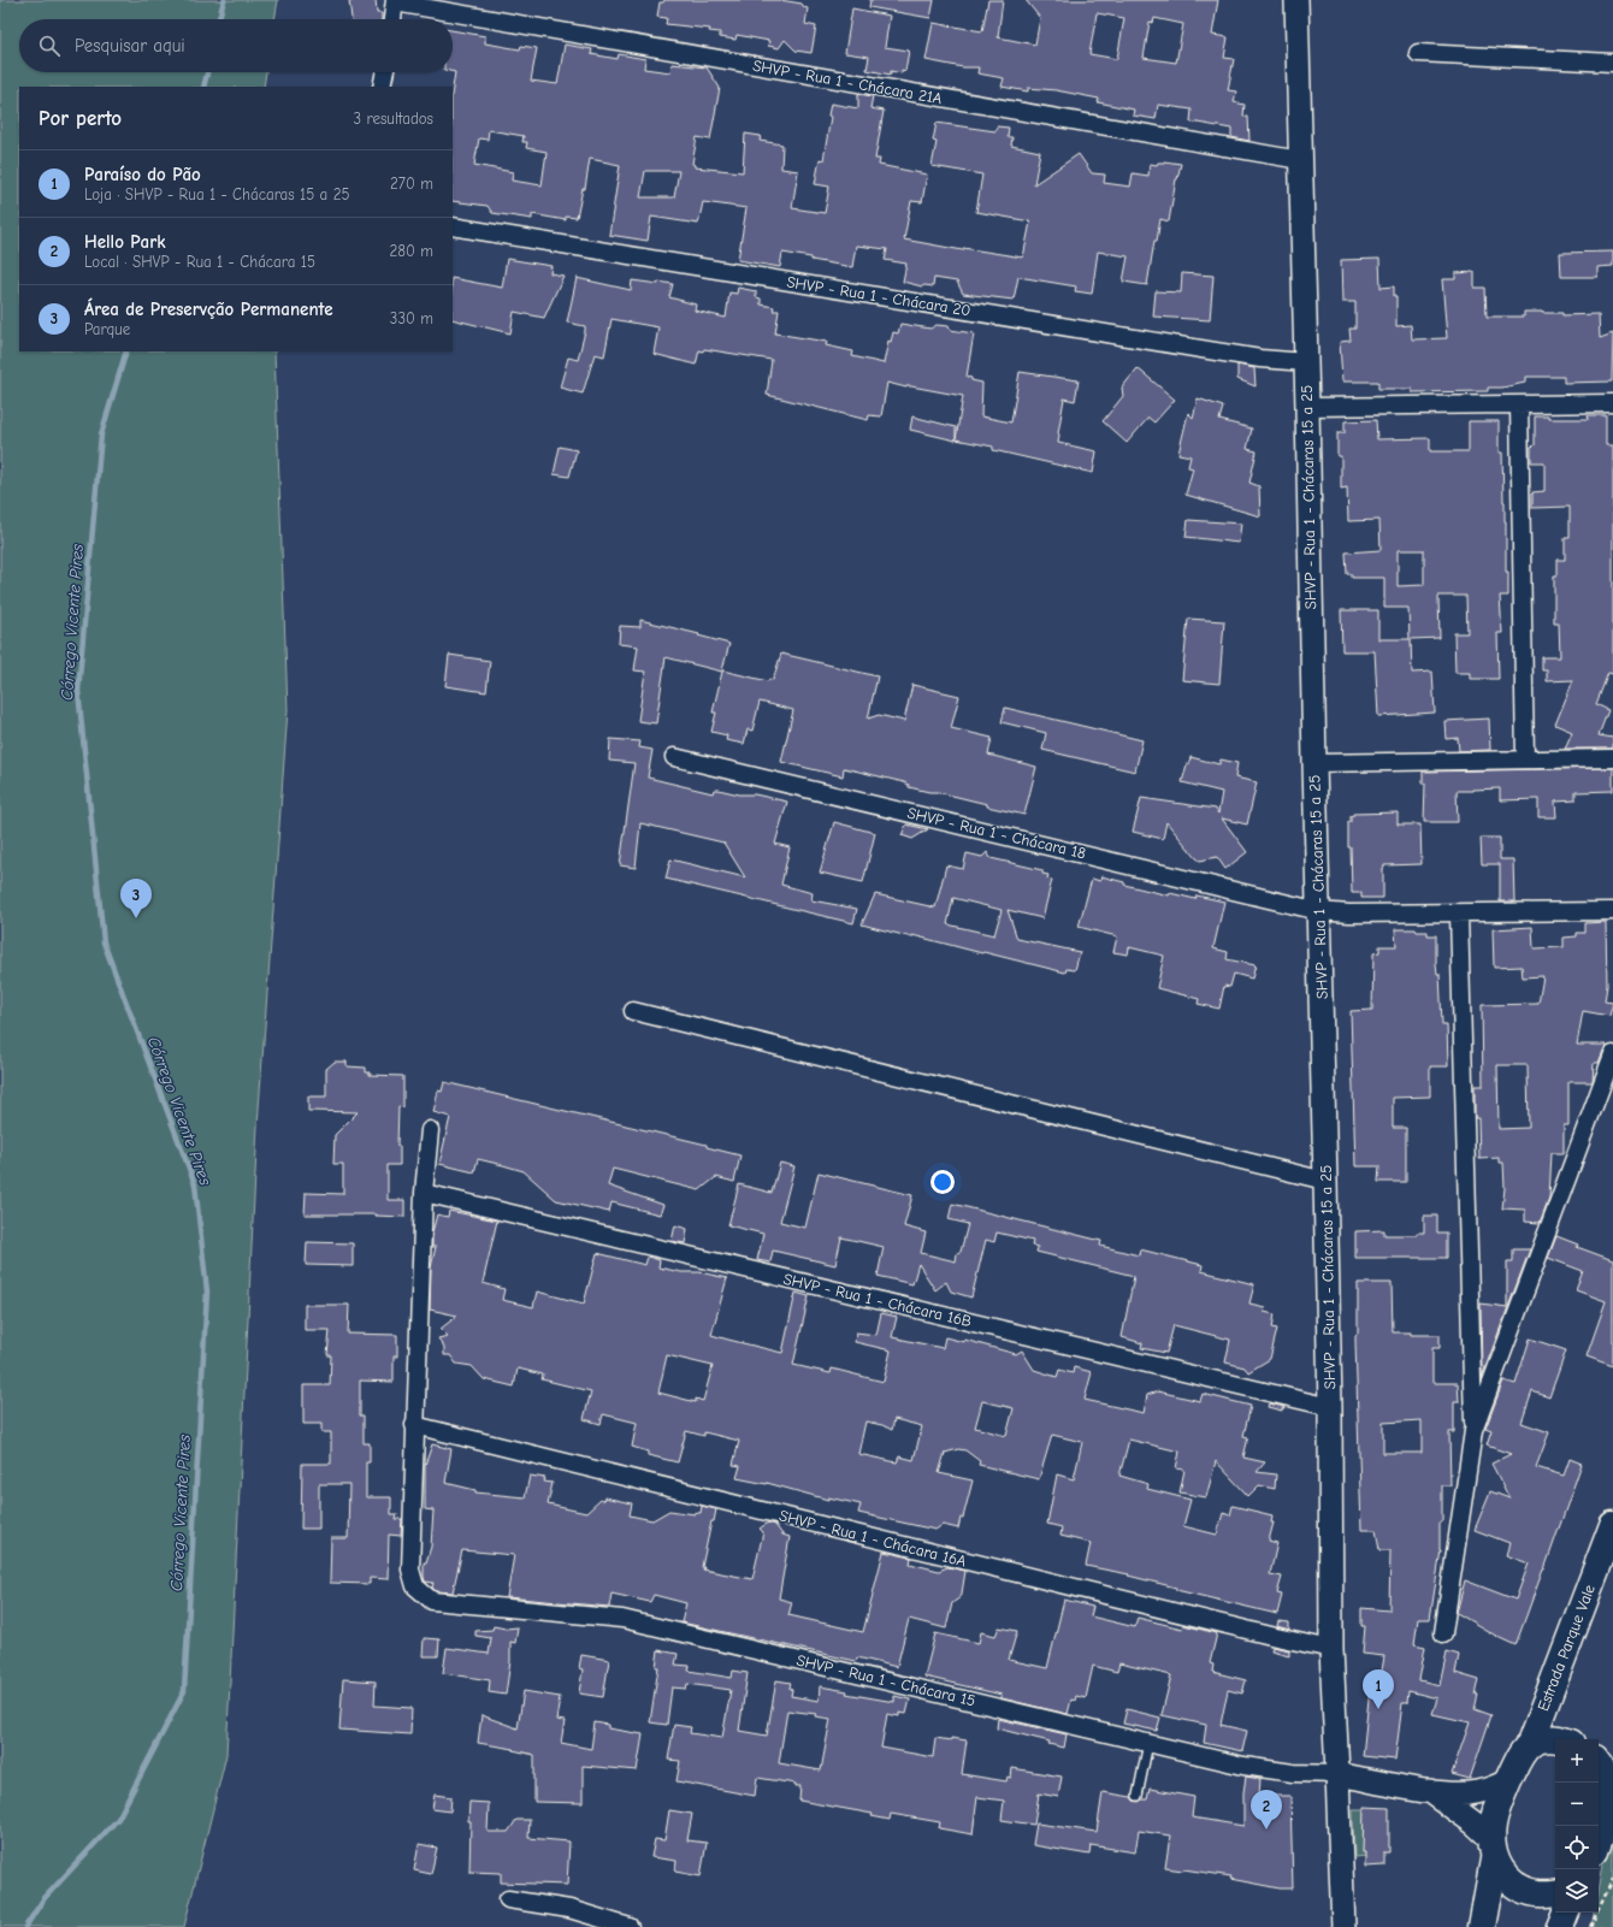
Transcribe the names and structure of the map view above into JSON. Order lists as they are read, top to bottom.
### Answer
{
  "streets": {
    "main road": ["Estrada Parque Vale"],
    "street": [
      "SHVP - Rua 1 - Chácara 21A",
      "SHVP - Rua 1 - Chácara 20",
      "SHVP - Rua 1 - Chácaras 15 a 25",
      "SHVP - Rua 1 - Chácara 18",
      "SHVP - Rua 1 - Chácara 16B",
      "SHVP - Rua 1 - Chácara 16A",
      "SHVP - Rua 1 - Chácara 15"
    ]
  },
  "crossings": [
    ["SHVP - Rua 1 - Chácara 21A", "SHVP - Rua 1 - Chácaras 15 a 25"],
    ["SHVP - Rua 1 - Chácara 20", "SHVP - Rua 1 - Chácaras 15 a 25"],
    ["SHVP - Rua 1 - Chácaras 15 a 25", "SHVP - Rua 1 - Chácara 18"],
    ["SHVP - Rua 1 - Chácaras 15 a 25", "SHVP - Rua 1 - Chácara 16B"],
    ["SHVP - Rua 1 - Chácaras 15 a 25", "SHVP - Rua 1 - Chácara 16A"],
    ["SHVP - Rua 1 - Chácaras 15 a 25", "SHVP - Rua 1 - Chácara 15"],
    ["SHVP - Rua 1 - Chácara 16A", "SHVP - Rua 1 - Chácara 15"]
  ],
  "water": ["Córrego Vicente Pires"],
  "page": {
    "search": "Pesquisar aqui",
    "heading": ["Por perto", "3 resultados"],
    "list": [
      {
        "mark": "1",
        "name": "Paraíso do Pão",
        "note": "Loja · SHVP - Rua 1 - Chácaras 15 a 25",
        "value": "270 m"
      },
      {
        "mark": "2",
        "name": "Hello Park",
        "note": "Local · SHVP - Rua 1 - Chácara 15",
        "value": "280 m"
      },
      {
        "mark": "3",
        "name": "Área de Preservção Permanente",
        "note": "Parque",
        "value": "330 m"
      }
    ],
    "pins": ["3", "1", "2"],
    "map_buttons": ["+", "−"]
  }
}
